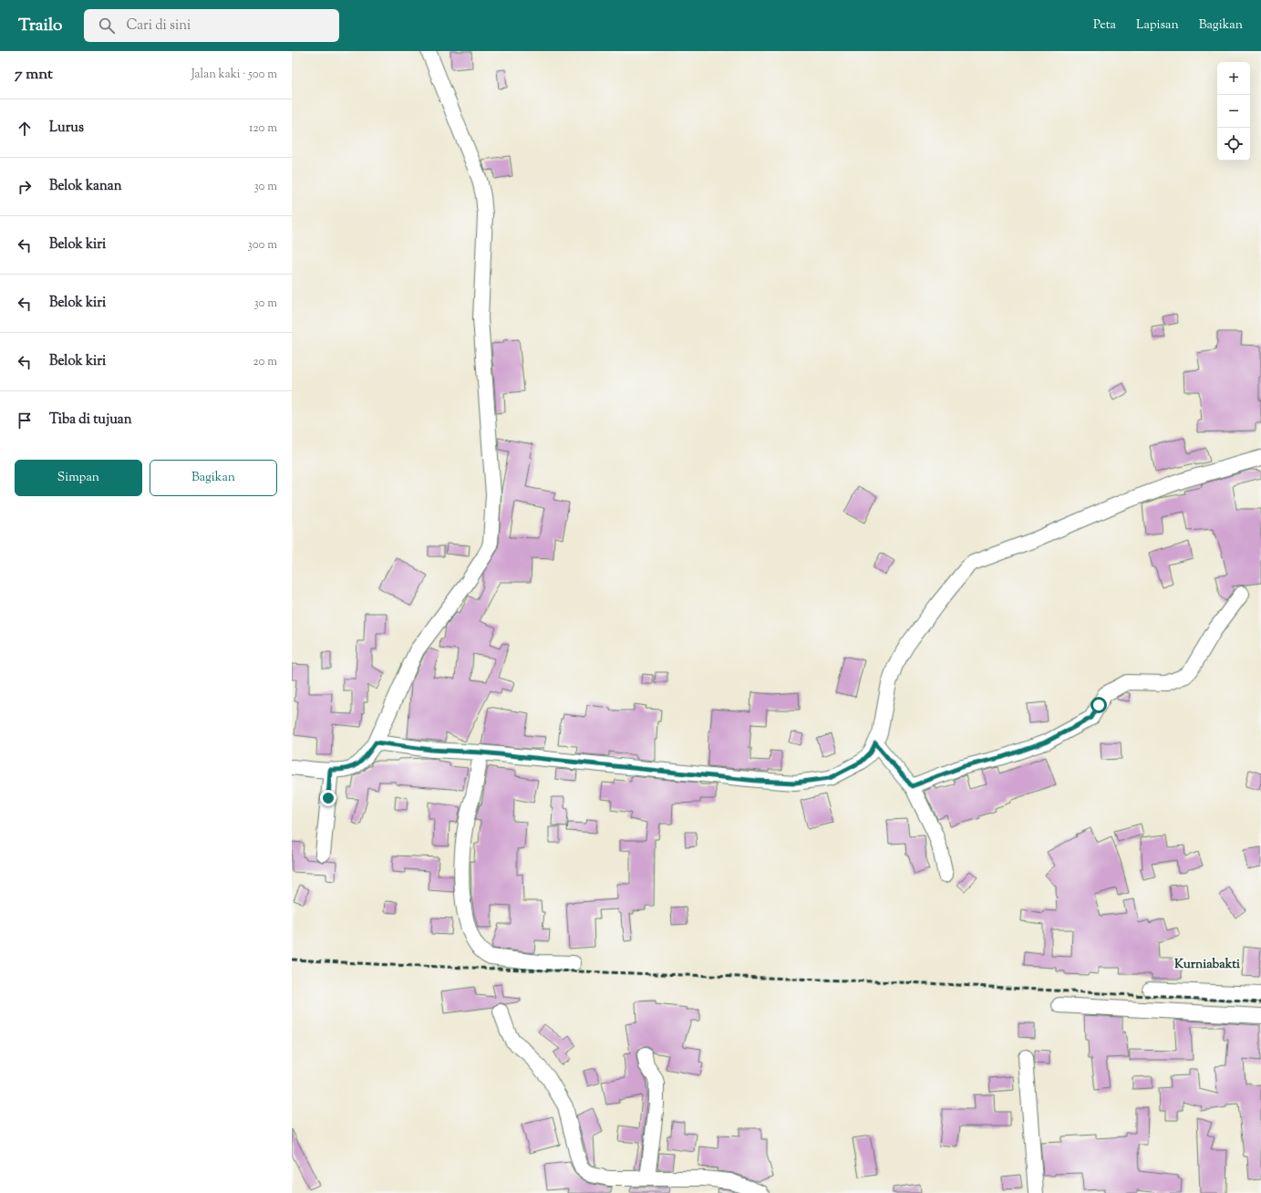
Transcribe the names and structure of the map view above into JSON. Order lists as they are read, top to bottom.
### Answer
{
  "districts": ["Kurniabakti"],
  "page": {
    "header": "Trailo",
    "search": "Cari di sini",
    "nav": ["Peta", "Lapisan", "Bagikan"],
    "heading": ["7 mnt", "Jalan kaki · 500 m"],
    "map_buttons": ["+", "−"],
    "list": [
      ["Lurus", "120 m"],
      ["Belok kanan", "30 m"],
      ["Belok kiri", "300 m"],
      ["Belok kiri", "30 m"],
      ["Belok kiri", "20 m"],
      "Tiba di tujuan"
    ],
    "buttons": ["Simpan", "Bagikan"]
  }
}
